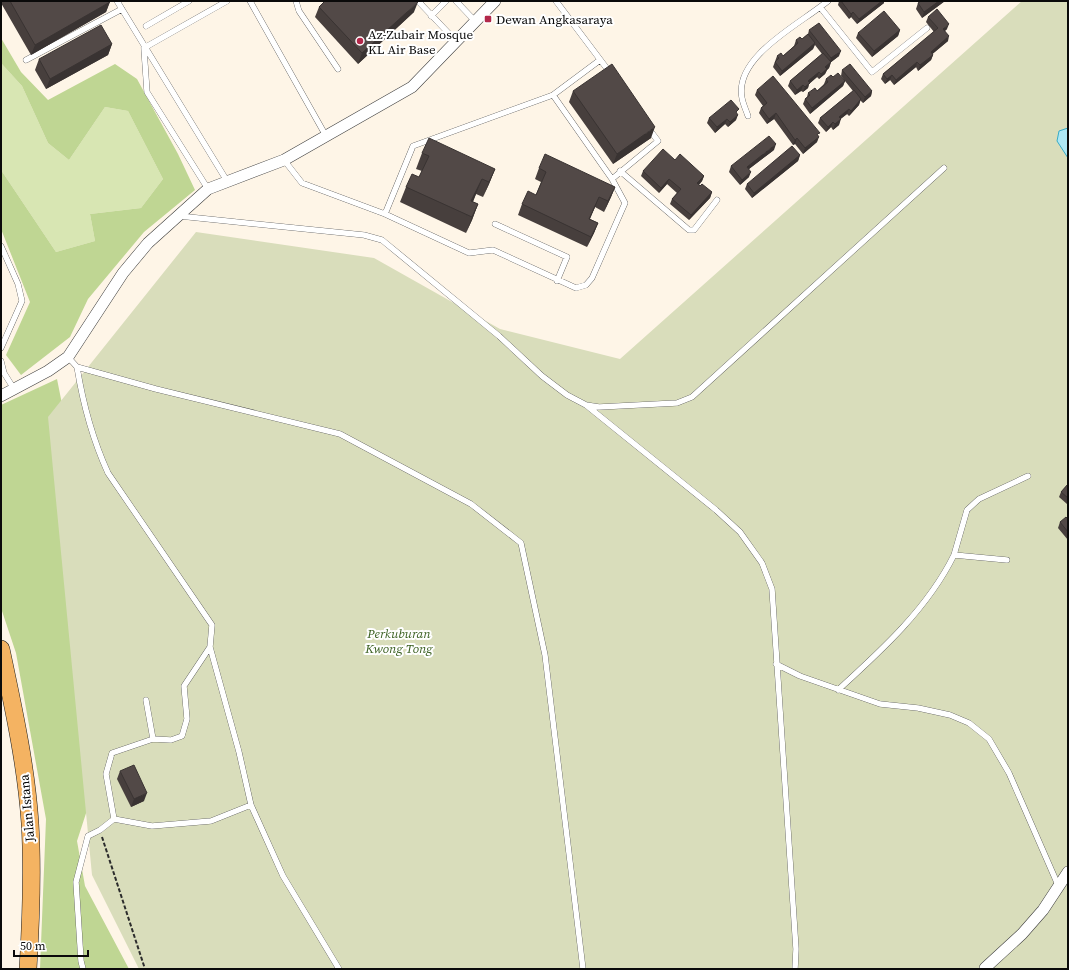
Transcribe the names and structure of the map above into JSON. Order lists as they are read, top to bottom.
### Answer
{
  "streets": {
    "main road": ["Jalan Istana"]
  },
  "parks": ["Perkuburan Kwong Tong"],
  "places": {
    "transit": ["Dewan Angkasaraya"],
    "other": ["Az-Zubair Mosque KL Air Base"]
  },
  "scale_bar": "50 m"
}
